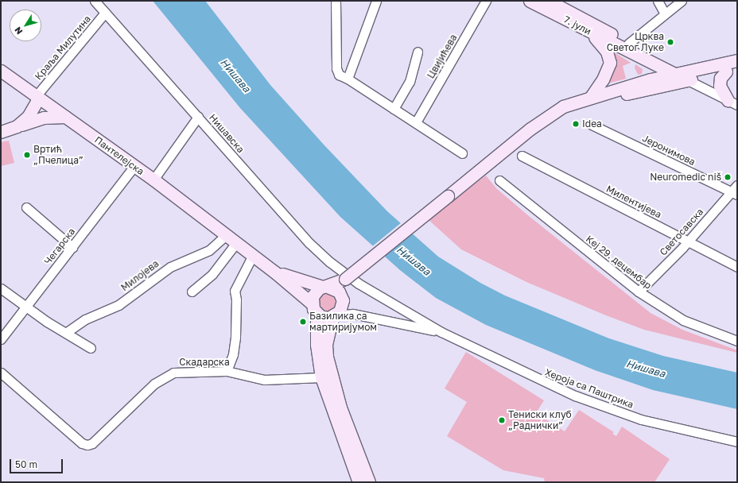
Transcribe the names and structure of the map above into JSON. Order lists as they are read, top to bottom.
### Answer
{
  "streets": {
    "main road": ["7. јули", "Пантелејска"],
    "street": [
      "Краља Милутина",
      "Цвијићева",
      "Нишавска",
      "Јеронимова",
      "Милентијева",
      "Светосавска",
      "Чегарска",
      "Кеј 29. децембар",
      "Милојева",
      "Скадарска",
      "Хероја са Паштрика"
    ]
  },
  "crossings": [
    ["Краља Милутина", "Нишавска"],
    ["Краља Милутина", "Пантелејска"],
    ["Нишавска", "Хероја са Паштрика"],
    ["Јеронимова", "Светосавска"],
    ["Пантелејска", "Чегарска"],
    ["Пантелејска", "Милојева"],
    ["Пантелејска", "Хероја са Паштрика"],
    ["Милентијева", "Светосавска"],
    ["Светосавска", "Кеј 29. децембар"]
  ],
  "water": ["Нишава"],
  "places": [
    "Црква Светог Луке",
    "Idea",
    "Вртић „Пчелица”",
    "Neuromedic niš",
    "Базилика са мартиријумом",
    "Тениски клуб „Раднички”"
  ],
  "scale_bar": "50 m",
  "north": "bottom left"
}
